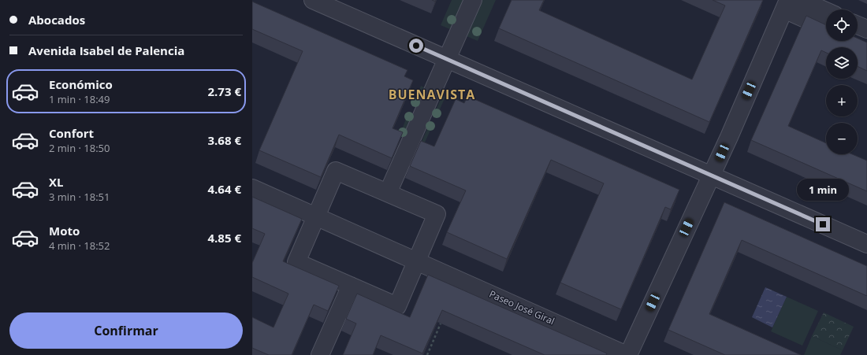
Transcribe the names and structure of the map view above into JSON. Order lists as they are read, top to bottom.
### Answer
{
  "streets": {
    "street": ["Paseo José Giral"]
  },
  "districts": ["BUENAVISTA"],
  "page": {
    "banner": ["Abocados", "Avenida Isabel de Palencia"],
    "map_buttons": ["+", "−"],
    "list": [
      {
        "name": "Económico",
        "note": "1 min · 18:49",
        "value": "2.73 €"
      },
      {
        "name": "Confort",
        "note": "2 min · 18:50",
        "value": "3.68 €"
      },
      {
        "name": "XL",
        "note": "3 min · 18:51",
        "value": "4.64 €"
      },
      {
        "name": "Moto",
        "note": "4 min · 18:52",
        "value": "4.85 €"
      }
    ],
    "bubble": "1 min",
    "buttons": "Confirmar"
  }
}
